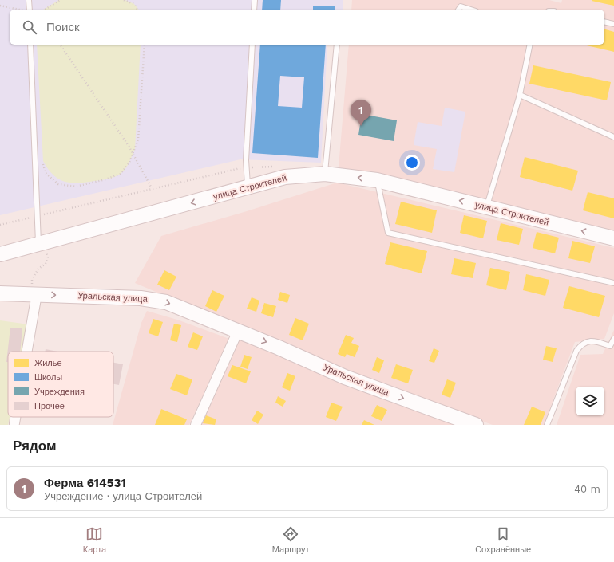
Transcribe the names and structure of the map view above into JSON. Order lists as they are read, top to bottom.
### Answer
{
  "streets": {
    "street": ["улица Строителей", "Уральская улица"]
  },
  "one_way": ["улица Строителей", "Уральская улица"],
  "legend": [
    "Жильё",
    "Школы",
    "Учреждения",
    "Прочее"
  ],
  "page": {
    "search": "Поиск",
    "pins": "1",
    "heading": "Рядом",
    "list": [
      {
        "mark": "1",
        "name": "Ферма 614531",
        "note": "Учреждение · улица Строителей",
        "value": "40 m"
      }
    ],
    "nav": ["Карта", "Маршрут", "Сохранённые"]
  }
}
